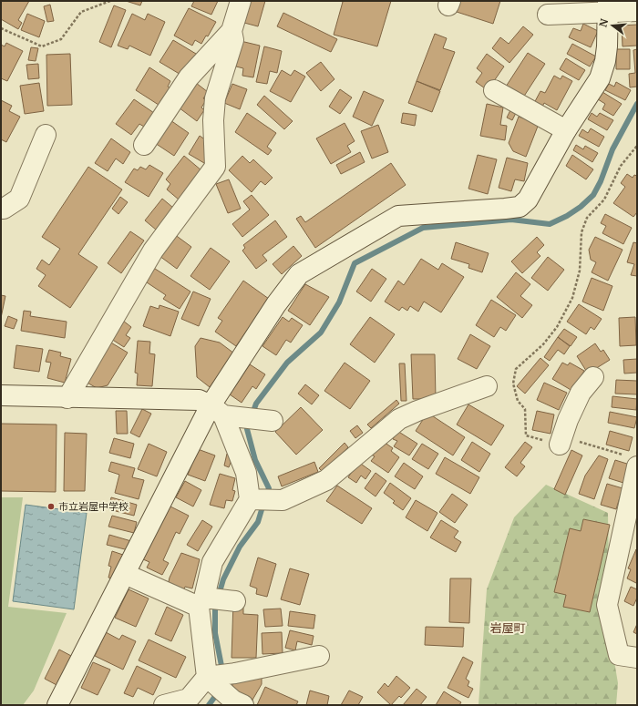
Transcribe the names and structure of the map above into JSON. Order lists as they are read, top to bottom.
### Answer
{
  "districts": ["岩屋町"],
  "places": ["市立岩屋中学校"],
  "north": "left"
}
